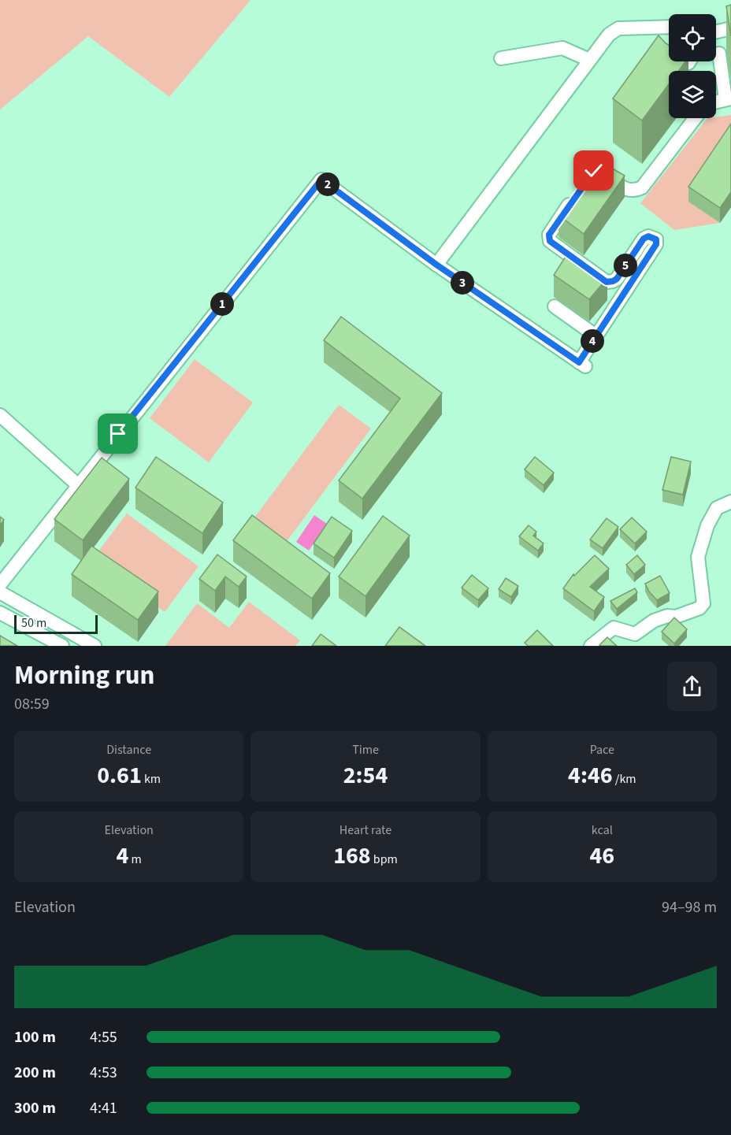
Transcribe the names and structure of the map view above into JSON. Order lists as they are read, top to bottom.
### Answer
{
  "scale_bar": "50 m",
  "page": {
    "pins": [
      "2",
      "5",
      "3",
      "1",
      "4"
    ],
    "scale": "50 m",
    "heading": ["Morning run", "08:59"],
    "stats": [
      ["Distance", "0.61 km"],
      ["Time", "2:54"],
      ["Pace", "4:46 /km"],
      ["Elevation", "4 m"],
      ["Heart rate", "168 bpm"],
      ["kcal", "46"]
    ],
    "chart": ["Elevation", "94–98 m"],
    "list": [
      {
        "name": "100 m",
        "note": "4:55"
      },
      {
        "name": "200 m",
        "note": "4:53"
      },
      {
        "name": "300 m",
        "note": "4:41"
      }
    ]
  }
}
